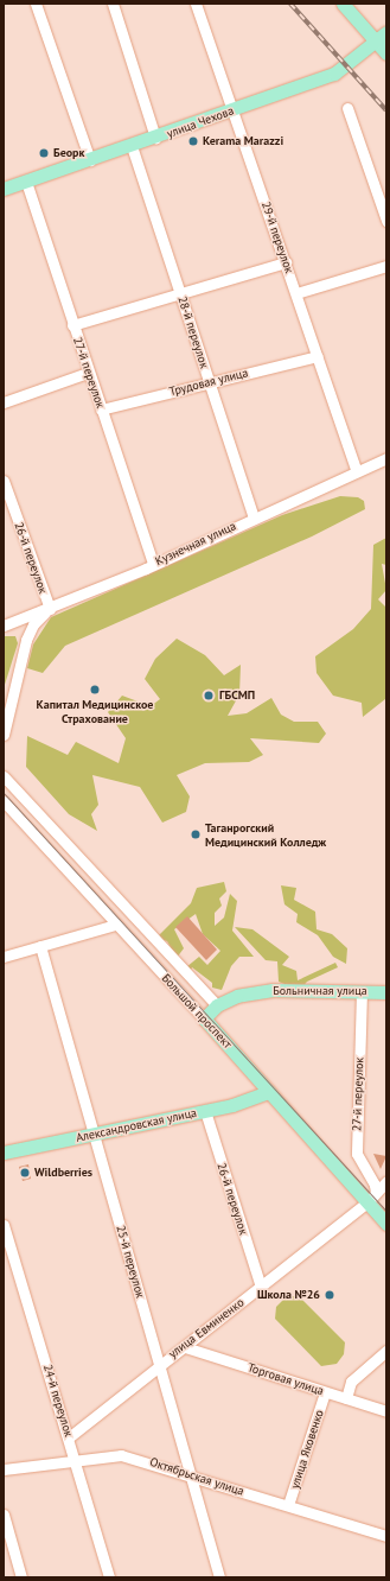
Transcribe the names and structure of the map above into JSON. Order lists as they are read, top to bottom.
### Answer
{
  "streets": {
    "main road": [
      "улица Чехова",
      "Больничная улица",
      "Большой проспект",
      "Александровская улица"
    ],
    "street": [
      "29-й переулок",
      "28-й переулок",
      "27-й переулок",
      "Трудовая улица",
      "Кузнечная улица",
      "26-й переулок",
      "25-й переулок",
      "улица Евминенко",
      "Торговая улица",
      "24-й переулок",
      "улица Яковенко",
      "Октябрьская улица"
    ]
  },
  "crossings": [
    ["улица Чехова", "29-й переулок"],
    ["улица Чехова", "28-й переулок"],
    ["улица Чехова", "27-й переулок"],
    ["29-й переулок", "Трудовая улица"],
    ["29-й переулок", "Кузнечная улица"],
    ["28-й переулок", "Трудовая улица"],
    ["28-й переулок", "Кузнечная улица"],
    ["27-й переулок", "Трудовая улица"],
    ["27-й переулок", "Кузнечная улица"],
    ["27-й переулок", "Больничная улица"],
    ["27-й переулок", "Большой проспект"],
    ["27-й переулок", "улица Евминенко"],
    ["Кузнечная улица", "26-й переулок"],
    ["26-й переулок", "Александровская улица"],
    ["26-й переулок", "улица Евминенко"],
    ["Больничная улица", "Большой проспект"],
    ["Большой проспект", "Александровская улица"],
    ["Большой проспект", "улица Евминенко"],
    ["Александровская улица", "25-й переулок"],
    ["25-й переулок", "улица Евминенко"],
    ["25-й переулок", "Октябрьская улица"],
    ["улица Евминенко", "Торговая улица"],
    ["улица Евминенко", "24-й переулок"],
    ["Торговая улица", "улица Яковенко"],
    ["24-й переулок", "Октябрьская улица"],
    ["улица Яковенко", "Октябрьская улица"]
  ],
  "places": [
    "Kerama Marazzi",
    "Беорк",
    "Капитал Медицинское Страхование",
    "ГБСМП",
    "Таганрогский Медицинский Колледж",
    "Wildberries",
    "Школа №26"
  ]
}
